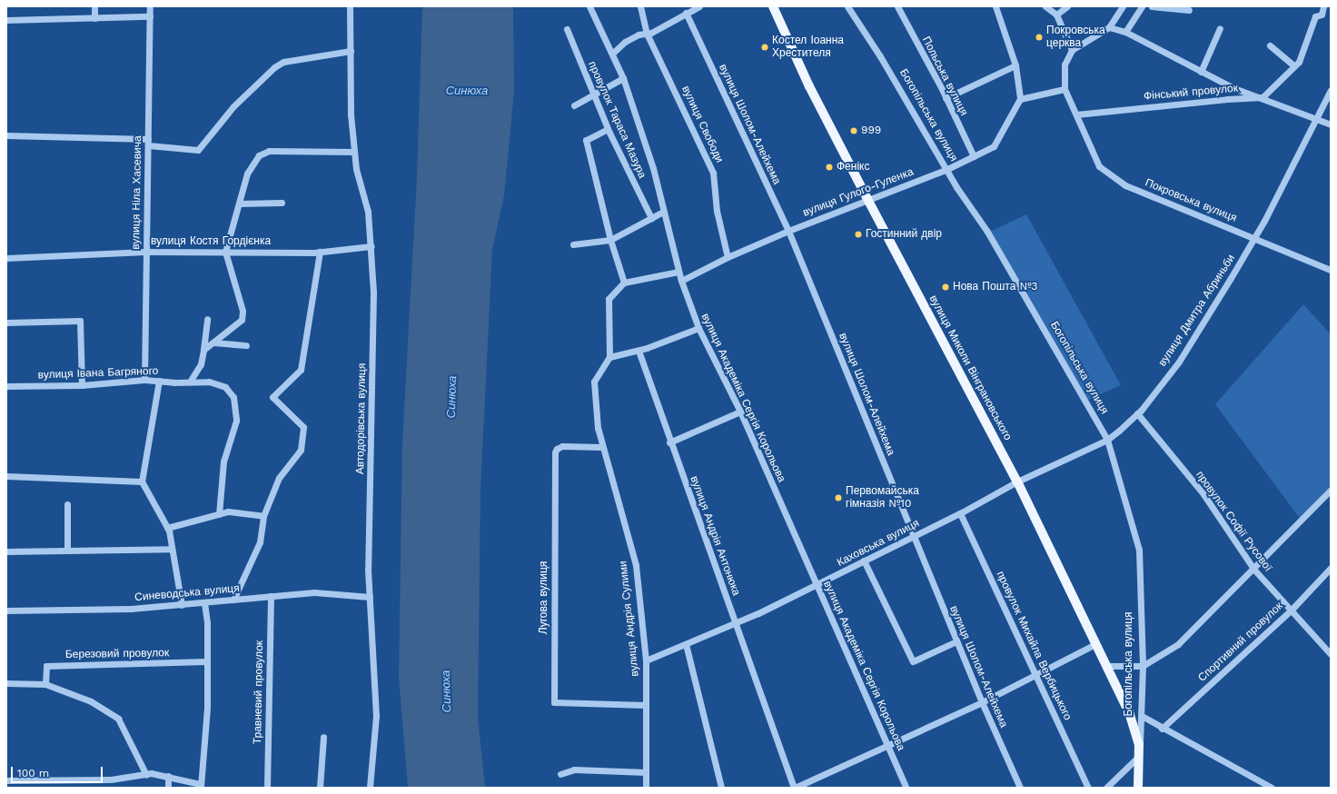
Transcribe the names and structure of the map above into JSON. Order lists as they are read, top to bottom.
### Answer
{
  "streets": {
    "main road": ["Богопільська вулиця", "вулиця Миколи Вінграновського"],
    "street": [
      "Польська вулиця",
      "Фінський провулок",
      "провулок Тараса Мазура",
      "вулиця Свободи",
      "вулиця Шолом-Алейхема",
      "вулиця Ніла Хасевича",
      "вулиця Гулого-Гуленка",
      "Покровська вулиця",
      "вулиця Костя Гордієнка",
      "вулиця Дмитра Абриньби",
      "вулиця Івана Багряного",
      "вулиця Академіка Сергія Корольова",
      "Автодорівська вулиця",
      "провулок Софії Русової",
      "вулиця Андрія Антонюка",
      "Каховська вулиця",
      "Синеводська вулиця",
      "Лугова вулиця",
      "вулиця Андрія Сулими",
      "Спортивний провулок",
      "провулок Михайла Вербицького",
      "Березовий провулок",
      "Травневий провулок"
    ]
  },
  "crossings": [
    ["Польська вулиця", "вулиця Гулого-Гуленка"],
    ["Фінський провулок", "Покровська вулиця"],
    ["Богопільська вулиця", "вулиця Гулого-Гуленка"],
    ["Богопільська вулиця", "вулиця Дмитра Абриньби"],
    ["Богопільська вулиця", "вулиця Миколи Вінграновського"],
    ["вулиця Свободи", "вулиця Гулого-Гуленка"],
    ["вулиця Шолом-Алейхема", "вулиця Гулого-Гуленка"],
    ["вулиця Шолом-Алейхема", "Каховська вулиця"],
    ["вулиця Ніла Хасевича", "вулиця Костя Гордієнка"],
    ["вулиця Ніла Хасевича", "вулиця Івана Багряного"],
    ["вулиця Гулого-Гуленка", "вулиця Миколи Вінграновського"],
    ["вулиця Гулого-Гуленка", "вулиця Академіка Сергія Корольова"],
    ["Покровська вулиця", "вулиця Дмитра Абриньби"],
    ["вулиця Костя Гордієнка", "Автодорівська вулиця"],
    ["вулиця Дмитра Абриньби", "вулиця Миколи Вінграновського"],
    ["вулиця Дмитра Абриньби", "провулок Софії Русової"],
    ["вулиця Дмитра Абриньби", "Каховська вулиця"],
    ["вулиця Миколи Вінграновського", "Каховська вулиця"],
    ["вулиця Академіка Сергія Корольова", "Каховська вулиця"],
    ["Автодорівська вулиця", "Синеводська вулиця"],
    ["провулок Софії Русової", "Спортивний провулок"],
    ["вулиця Андрія Антонюка", "Каховська вулиця"],
    ["Каховська вулиця", "вулиця Андрія Сулими"],
    ["Каховська вулиця", "провулок Михайла Вербицького"],
    ["Синеводська вулиця", "Травневий провулок"],
    ["Лугова вулиця", "вулиця Андрія Сулими"]
  ],
  "water": ["Синюха"],
  "places": [
    "Покровська церква",
    "Костел Іоанна Хрестителя",
    "999",
    "Фенікс",
    "Гостинний двір",
    "Нова Пошта №3",
    "Первомайська гімназія №10"
  ],
  "scale_bar": "100 m"
}
